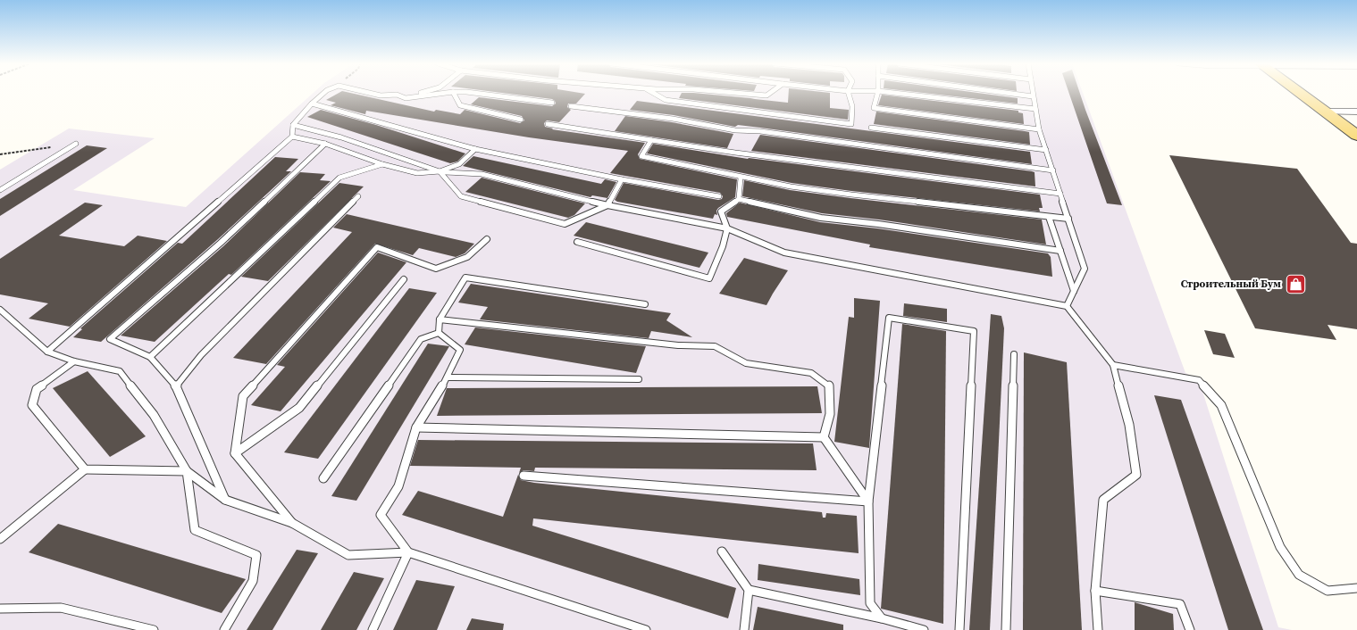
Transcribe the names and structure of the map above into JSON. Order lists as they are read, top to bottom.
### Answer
{
  "places": {
    "shop": ["Строительный Бум"]
  }
}
